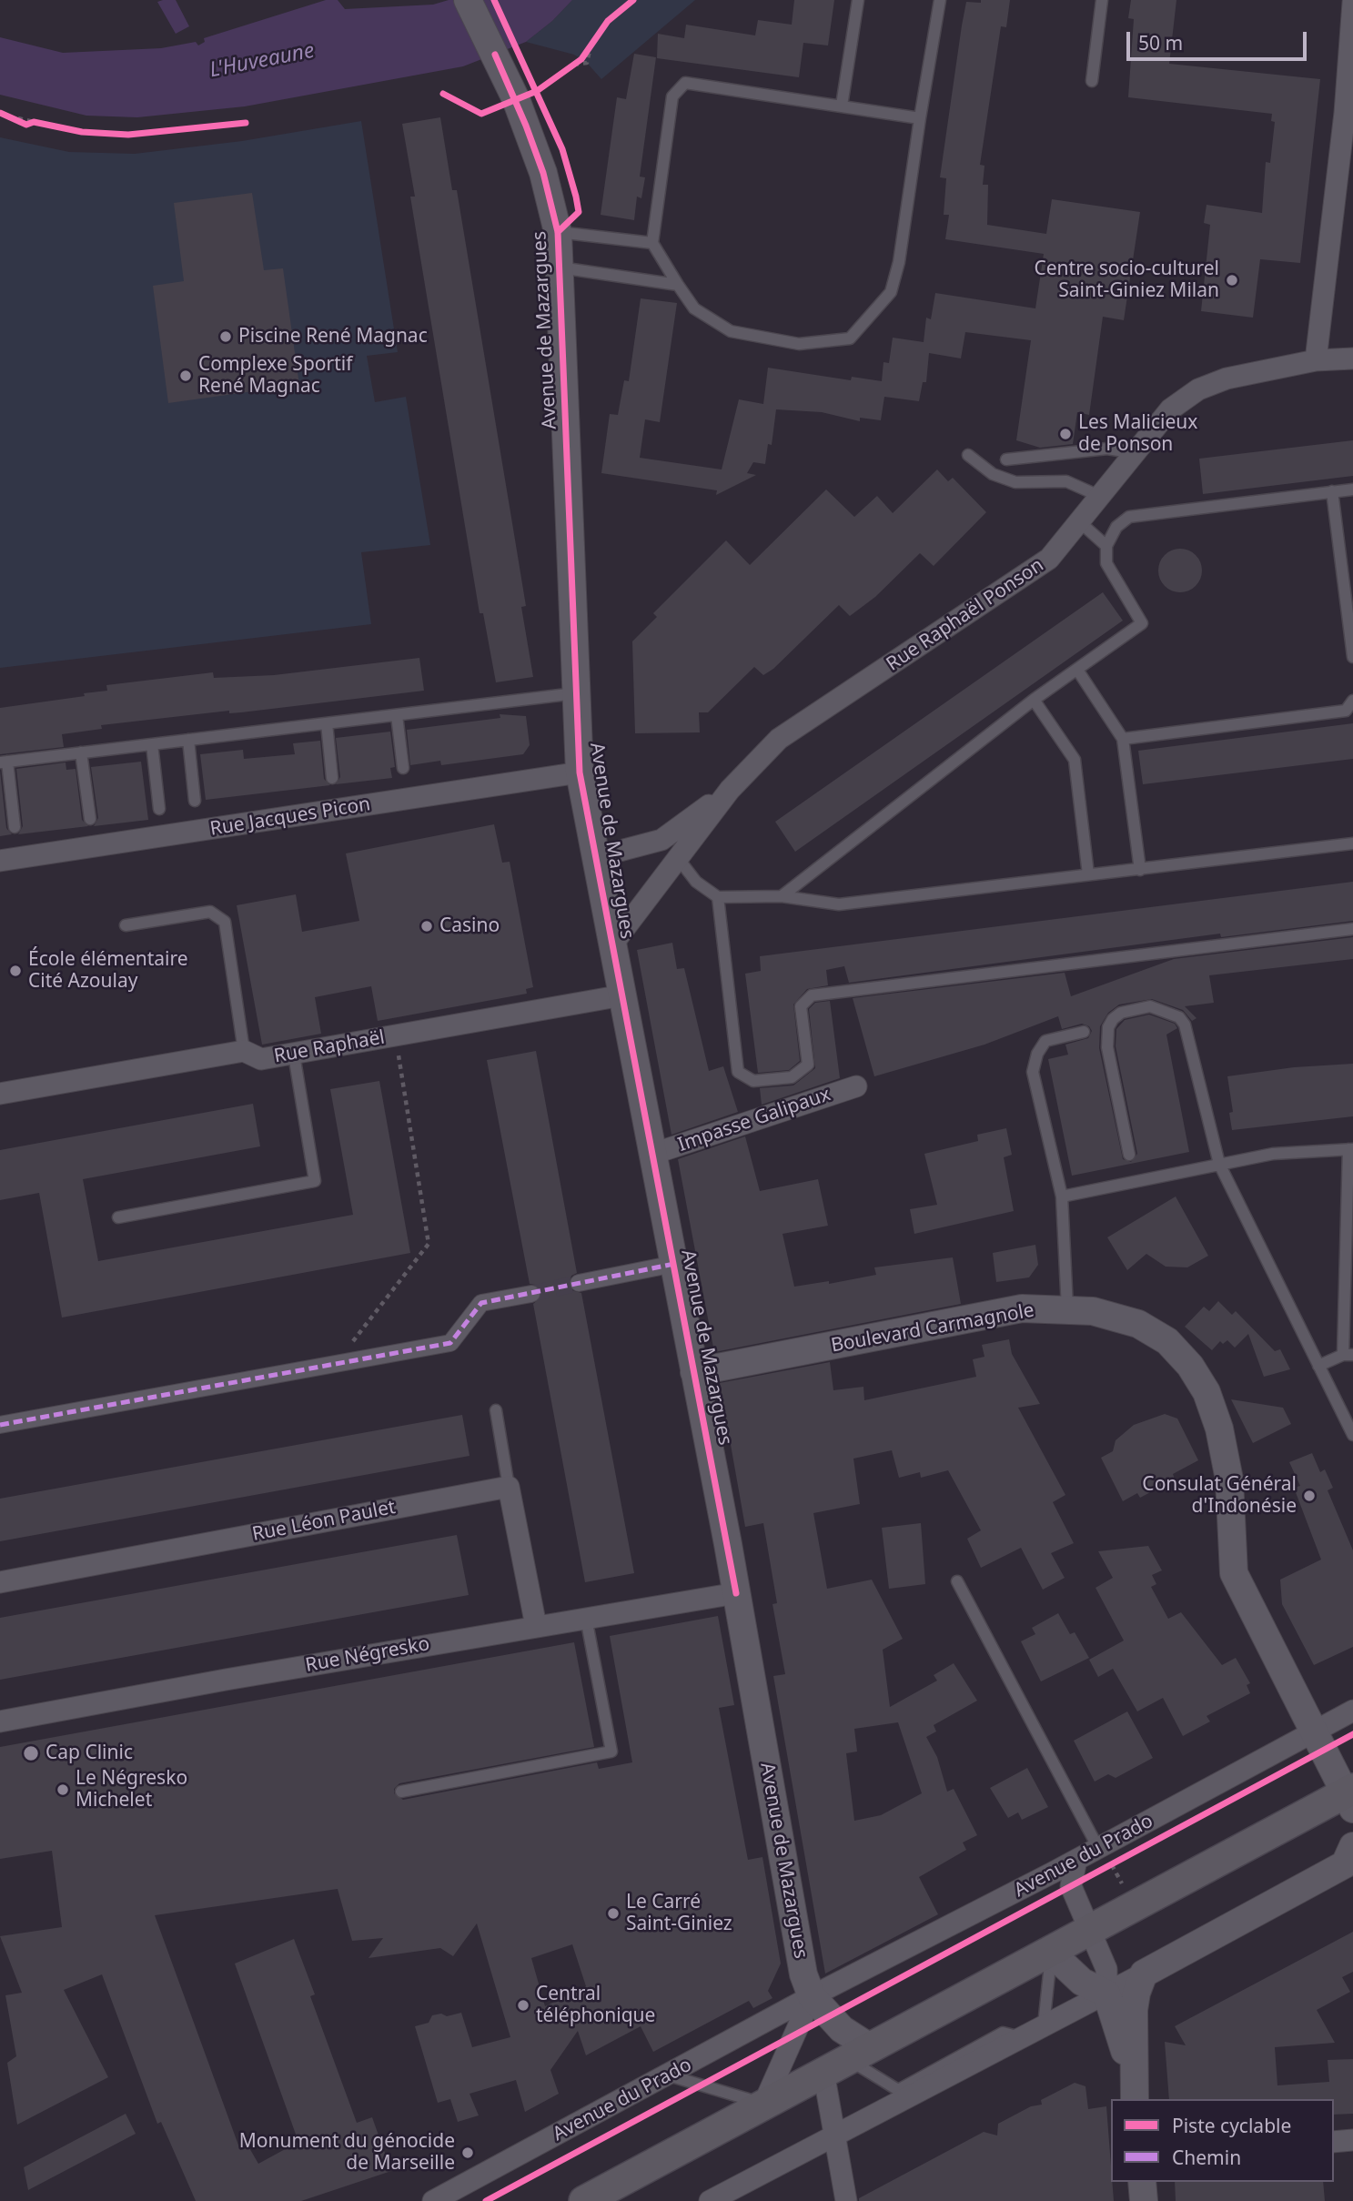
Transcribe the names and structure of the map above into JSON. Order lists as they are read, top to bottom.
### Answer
{
  "streets": {
    "street": [
      "Avenue de Mazargues",
      "Rue Raphaël Ponson",
      "Rue Jacques Picon",
      "Rue Raphaël",
      "Impasse Galipaux",
      "Boulevard Carmagnole",
      "Rue Léon Paulet",
      "Rue Négresko",
      "Avenue du Prado"
    ]
  },
  "crossings": [
    ["Avenue de Mazargues", "Rue Raphaël Ponson"],
    ["Avenue de Mazargues", "Rue Jacques Picon"],
    ["Avenue de Mazargues", "Rue Raphaël"],
    ["Avenue de Mazargues", "Impasse Galipaux"],
    ["Avenue de Mazargues", "Boulevard Carmagnole"],
    ["Avenue de Mazargues", "Rue Négresko"],
    ["Avenue de Mazargues", "Avenue du Prado"],
    ["Boulevard Carmagnole", "Avenue du Prado"]
  ],
  "water": ["L'Huveaune"],
  "places": [
    "Centre socio-culturel Saint-Giniez Milan",
    "Piscine René Magnac",
    "Complexe Sportif René Magnac",
    "Les Malicieux de Ponson",
    "Casino",
    "École élémentaire Cité Azoulay",
    "Consulat Général d'Indonésie",
    "Cap Clinic",
    "Le Négresko Michelet",
    "Le Carré Saint-Giniez",
    "Central téléphonique",
    "Monument du génocide de Marseille"
  ],
  "legend": ["Piste cyclable", "Chemin"],
  "scale_bar": "50 m"
}
